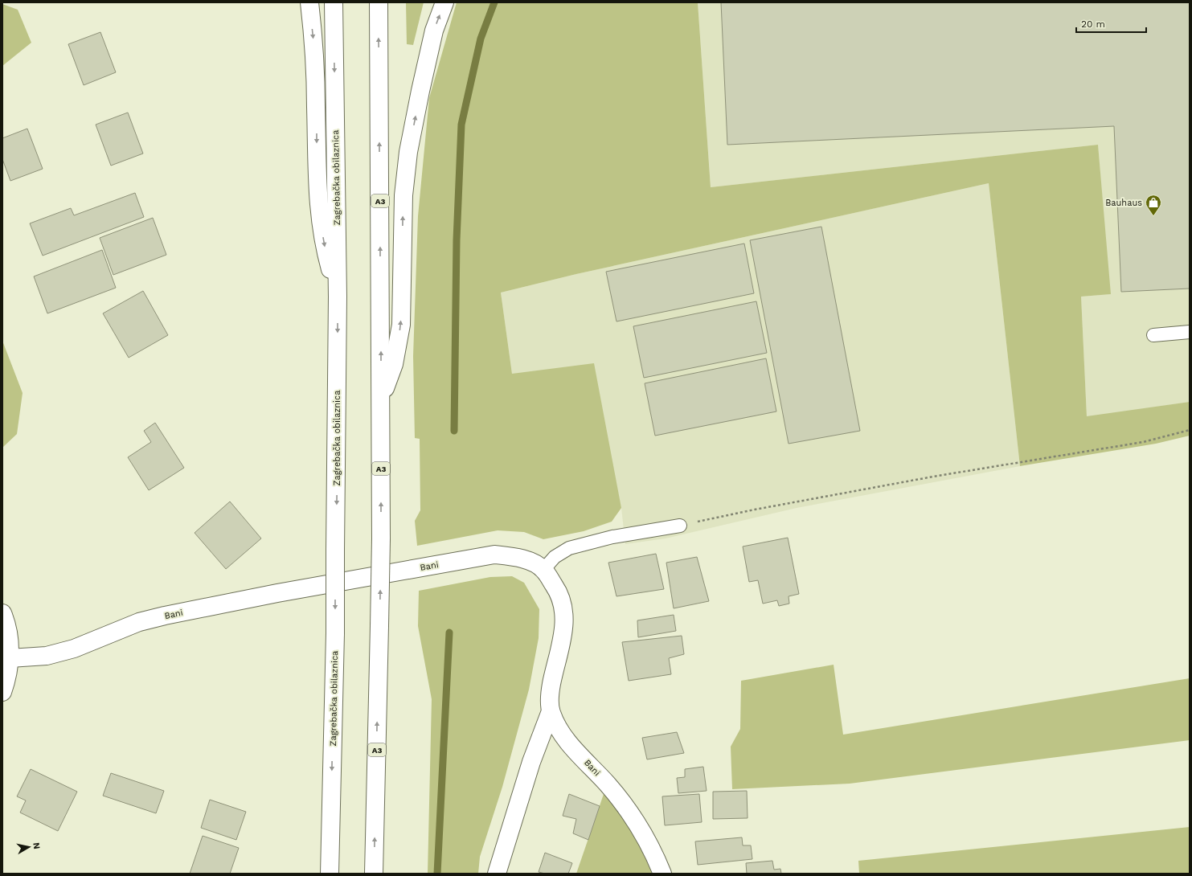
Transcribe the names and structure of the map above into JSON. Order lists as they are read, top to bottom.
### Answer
{
  "streets": {
    "main road": ["Zagrebačka obilaznica", "A3", "Bani"]
  },
  "places": {
    "shop": ["Bauhaus"]
  },
  "scale_bar": "20 m",
  "north": "right"
}
